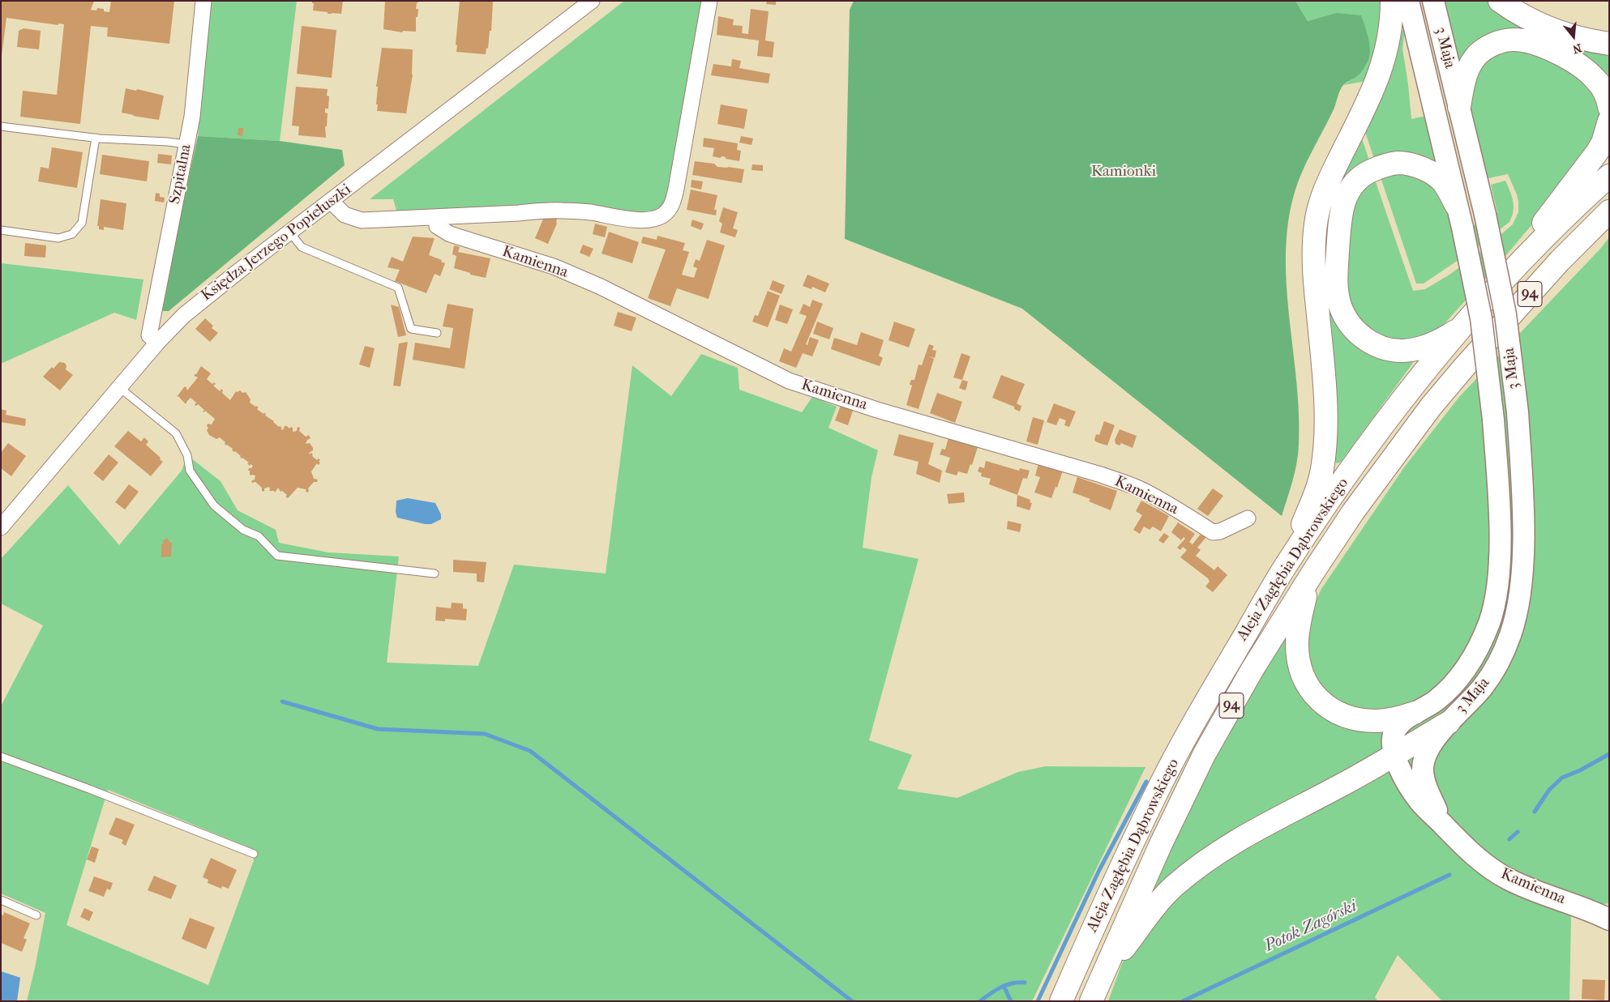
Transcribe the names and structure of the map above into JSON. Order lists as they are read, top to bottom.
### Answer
{
  "streets": {
    "main road": [
      "3 Maja",
      "Kamienna",
      "94",
      "Aleja Zagłębia Dąbrowskiego"
    ],
    "street": ["Szpitalna", "Księdza Jerzego Popiełuszki"]
  },
  "crossings": [
    ["3 Maja", "Kamienna"],
    ["Szpitalna", "Księdza Jerzego Popiełuszki"]
  ],
  "water": ["Potok Zagórski"],
  "parks": ["Kamionki"],
  "north": "bottom"
}
